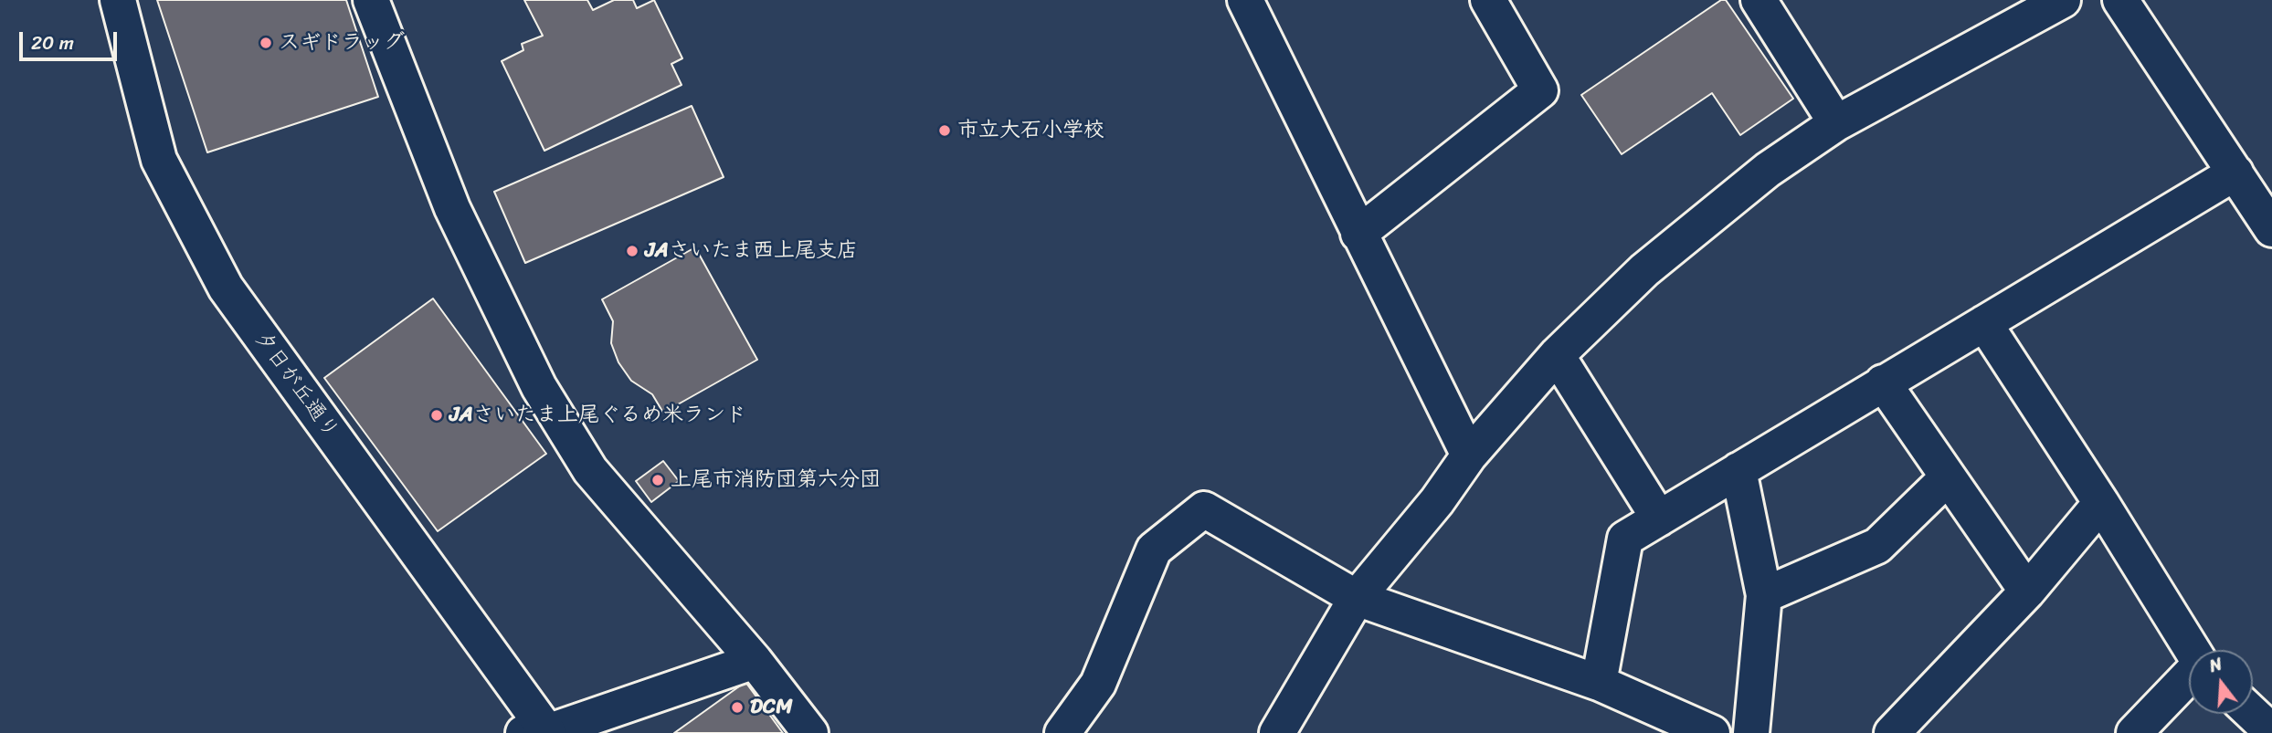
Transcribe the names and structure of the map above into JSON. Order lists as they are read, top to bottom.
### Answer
{
  "streets": {
    "street": ["夕日が丘通り"]
  },
  "places": [
    "スギドラッグ",
    "市立大石小学校",
    "JAさいたま西上尾支店",
    "JAさいたま上尾ぐるめ米ランド",
    "上尾市消防団第六分団",
    "DCM"
  ],
  "scale_bar": "20 m",
  "north": "top"
}
